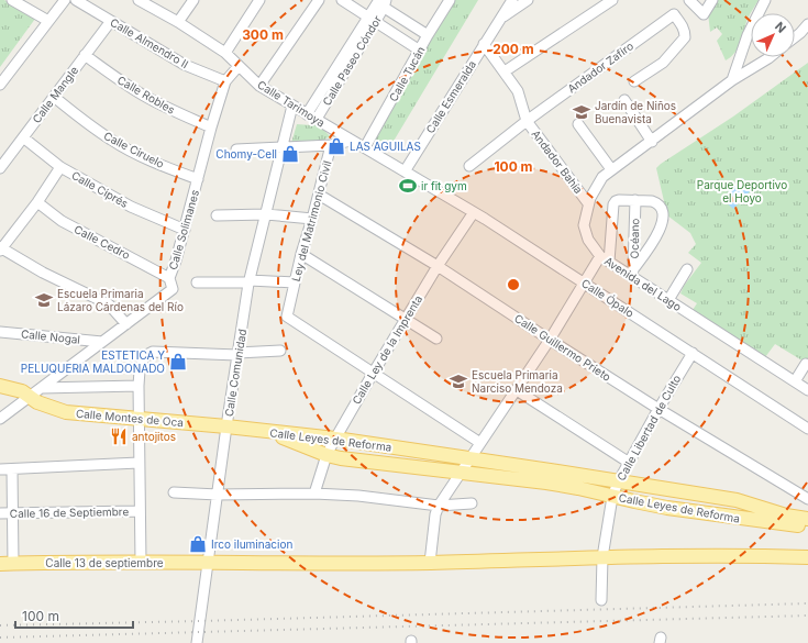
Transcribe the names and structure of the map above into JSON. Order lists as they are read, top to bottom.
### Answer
{
  "streets": {
    "main road": ["Calle Montes de Oca", "Calle Leyes de Reforma", "Calle 13 de septiembre"],
    "street": [
      "Calle Almendro II",
      "Calle Paseo Cóndor",
      "Andador Zafiro",
      "Calle Tucán",
      "Calle Mangle",
      "Calle Robles",
      "Calle Esmeralda",
      "Calle Tarimoya",
      "Calle Ciruelo",
      "Andador Bahía",
      "Calle Ciprés",
      "Ley del Matrimonio Civil",
      "Calle Solimanes",
      "Océano",
      "Calle Cedro",
      "Avenida del Lago",
      "Calle Ópalo",
      "Calle Nogal",
      "Calle Guillermo Prieto",
      "Calle Ley de la Imprenta",
      "Calle Comunidad",
      "Calle Libertad de Culto",
      "Calle 16 de Septiembre"
    ]
  },
  "crossings": [
    ["Calle Almendro II", "Calle Mangle"],
    ["Calle Almendro II", "Calle Solimanes"],
    ["Calle Paseo Cóndor", "Calle Tarimoya"],
    ["Andador Zafiro", "Andador Bahía"],
    ["Calle Tucán", "Calle Tarimoya"],
    ["Calle Mangle", "Calle Robles"],
    ["Calle Mangle", "Calle Ciruelo"],
    ["Calle Mangle", "Calle Ciprés"],
    ["Calle Robles", "Calle Solimanes"],
    ["Calle Esmeralda", "Calle Tarimoya"],
    ["Calle Esmeralda", "Calle Ópalo"],
    ["Calle Tarimoya", "Ley del Matrimonio Civil"],
    ["Calle Tarimoya", "Calle Solimanes"],
    ["Calle Tarimoya", "Calle Ópalo"],
    ["Calle Tarimoya", "Calle Comunidad"],
    ["Calle Ciruelo", "Calle Solimanes"],
    ["Andador Bahía", "Avenida del Lago"],
    ["Calle Ciprés", "Calle Solimanes"],
    ["Ley del Matrimonio Civil", "Calle Guillermo Prieto"],
    ["Ley del Matrimonio Civil", "Calle Ley de la Imprenta"],
    ["Calle Solimanes", "Calle Cedro"],
    ["Calle Solimanes", "Calle Nogal"],
    ["Calle Solimanes", "Calle Montes de Oca"],
    ["Océano", "Avenida del Lago"],
    ["Calle Ópalo", "Calle Ley de la Imprenta"],
    ["Calle Ópalo", "Calle Libertad de Culto"],
    ["Calle Guillermo Prieto", "Calle Ley de la Imprenta"],
    ["Calle Guillermo Prieto", "Calle Libertad de Culto"],
    ["Calle Ley de la Imprenta", "Calle Leyes de Reforma"],
    ["Calle Comunidad", "Calle Montes de Oca"],
    ["Calle Comunidad", "Calle 13 de septiembre"],
    ["Calle Montes de Oca", "Calle Leyes de Reforma"],
    ["Calle Libertad de Culto", "Calle Leyes de Reforma"],
    ["Calle Libertad de Culto", "Calle 13 de septiembre"]
  ],
  "parks": ["Parque Deportivo el Hoyo"],
  "places": {
    "school or university": ["Jardín de Niños Buenavista", "Escuela Primaria Lázaro Cárdenas del Río", "Escuela Primaria Narciso Mendoza"],
    "shop": [
      "LAS AGUILAS",
      "Chomy-Cell",
      "ESTETICA Y PELUQUERIA MALDONADO",
      "Irco iluminacion"
    ],
    "sports": ["ir fit gym"],
    "restaurant": ["antojitos"]
  },
  "scale_bar": "100 m",
  "north": "top right",
  "rings": ["300 m", "200 m", "100 m"]
}
